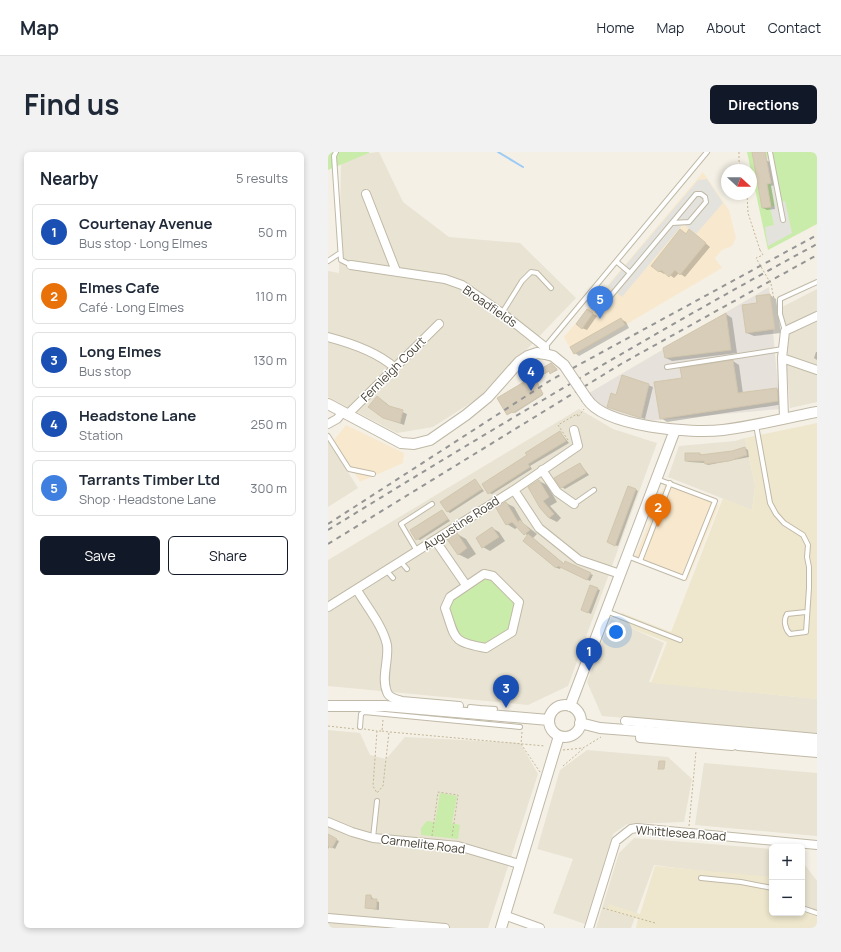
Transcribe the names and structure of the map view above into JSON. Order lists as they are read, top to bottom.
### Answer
{
  "streets": {
    "street": [
      "Broadfields",
      "Fernleigh Court",
      "Augustine Road",
      "Whittlesea Road",
      "Carmelite Road"
    ]
  },
  "north": "right",
  "page": {
    "header": "Map",
    "nav": [
      "Home",
      "Map",
      "About",
      "Contact"
    ],
    "title": "Find us",
    "buttons": [
      "Directions",
      ["Save", "Share"]
    ],
    "heading": ["Nearby", "5 results"],
    "list": [
      {
        "mark": "1",
        "name": "Courtenay Avenue",
        "note": "Bus stop · Long Elmes",
        "value": "50 m"
      },
      {
        "mark": "2",
        "name": "Elmes Cafe",
        "note": "Café · Long Elmes",
        "value": "110 m"
      },
      {
        "mark": "3",
        "name": "Long Elmes",
        "note": "Bus stop",
        "value": "130 m"
      },
      {
        "mark": "4",
        "name": "Headstone Lane",
        "note": "Station",
        "value": "250 m"
      },
      {
        "mark": "5",
        "name": "Tarrants Timber Ltd",
        "note": "Shop · Headstone Lane",
        "value": "300 m"
      }
    ],
    "pins": [
      "5",
      "4",
      "2",
      "1",
      "3"
    ],
    "map_buttons": ["+", "−"]
  }
}
